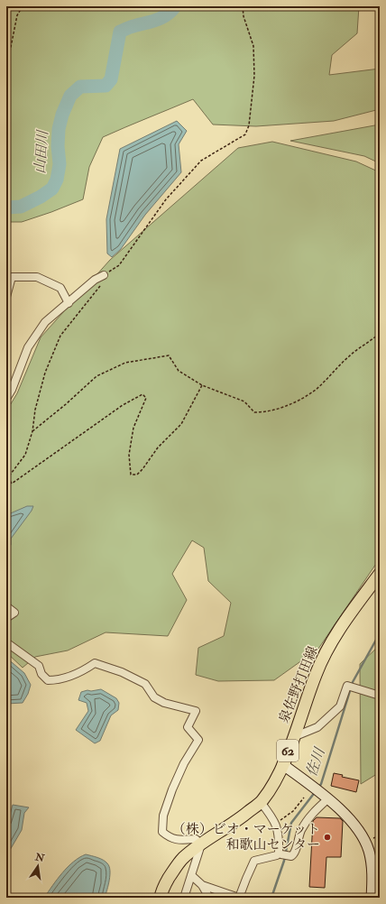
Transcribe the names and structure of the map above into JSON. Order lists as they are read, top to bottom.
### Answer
{
  "streets": {
    "main road": ["泉佐野打田線", "62"]
  },
  "water": ["山田川", "佐川"],
  "places": ["（株）ビオ・マーケット 和歌山センター"],
  "north": "top"
}
